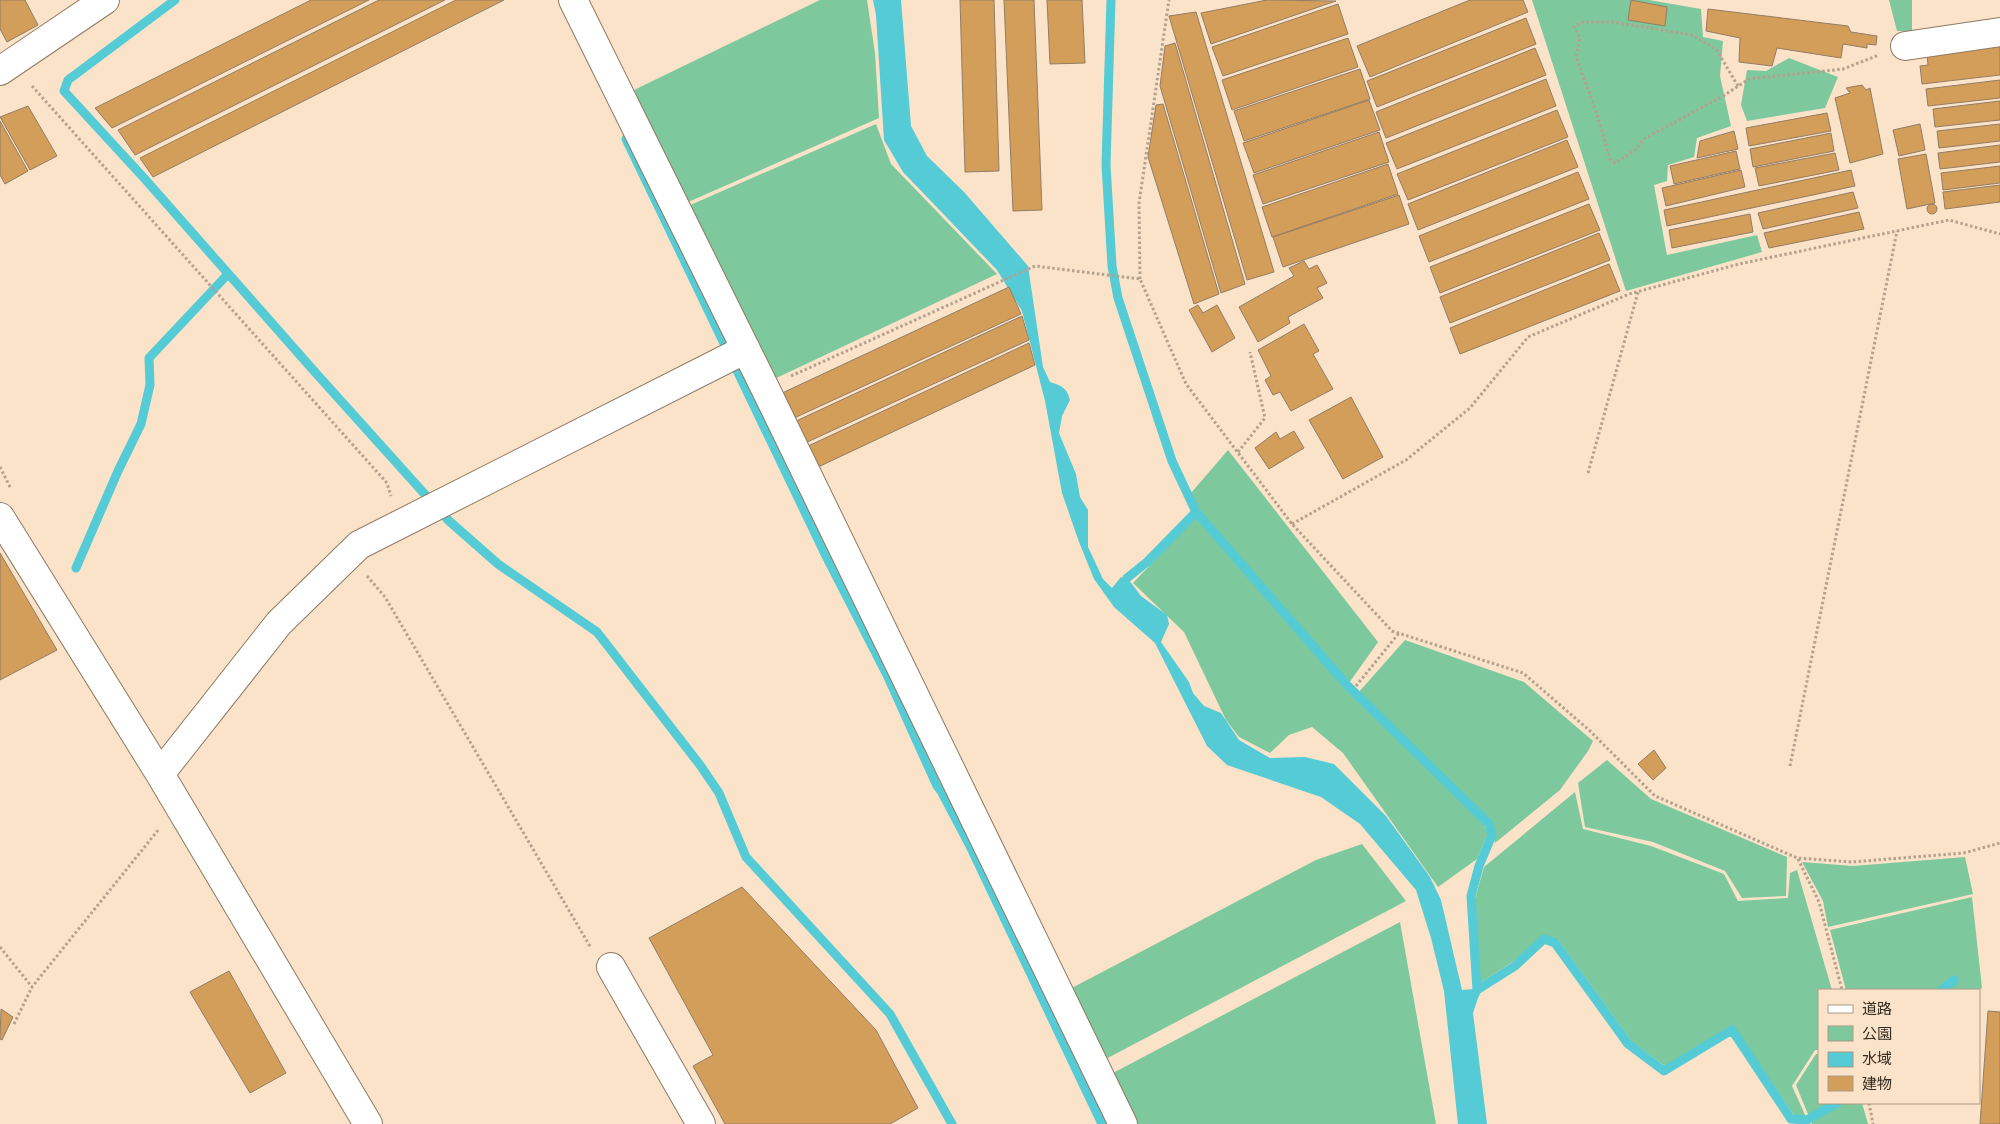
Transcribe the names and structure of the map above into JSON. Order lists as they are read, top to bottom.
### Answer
{
  "legend": [
    "道路",
    "公園",
    "水域",
    "建物"
  ]
}
